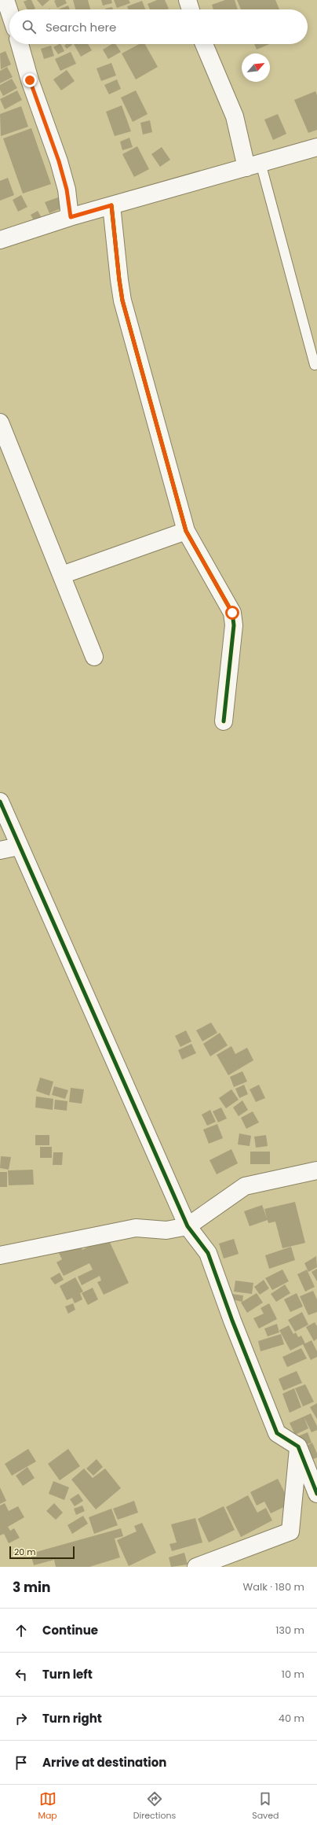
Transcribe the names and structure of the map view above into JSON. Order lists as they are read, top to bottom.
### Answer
{
  "scale_bar": "20 m",
  "north": "top right",
  "page": {
    "search": "Search here",
    "scale": "20 m",
    "heading": ["3 min", "Walk · 180 m"],
    "list": [
      ["Continue", "130 m"],
      ["Turn left", "10 m"],
      ["Turn right", "40 m"],
      "Arrive at destination"
    ],
    "nav": ["Map", "Directions", "Saved"]
  }
}
